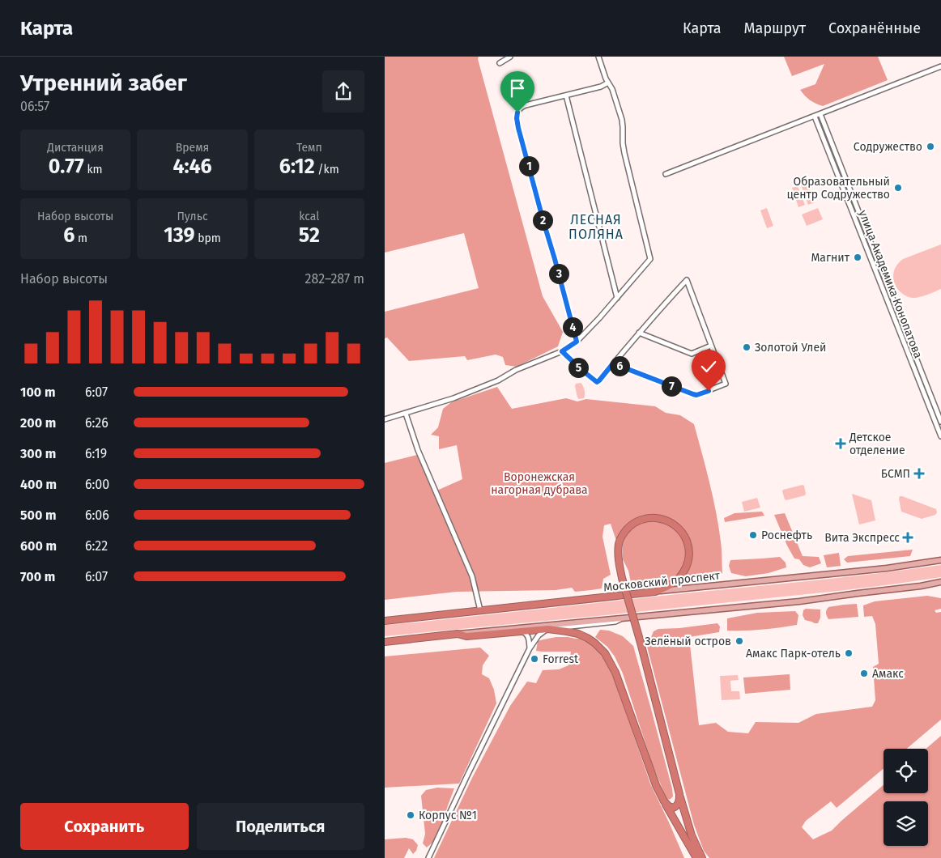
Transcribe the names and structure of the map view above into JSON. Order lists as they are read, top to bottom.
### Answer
{
  "streets": {
    "highway": ["Московский проспект"],
    "street": ["улица Академика Конопатова"]
  },
  "districts": ["ЛЕСНАЯ ПОЛЯНА"],
  "parks": ["Воронежская нагорная дубрава"],
  "places": {
    "other": [
      "Содружество",
      "Образовательный центр Содружество",
      "Магнит",
      "Золотой Улей",
      "Роснефть",
      "Зелёный остров",
      "Амакс Парк-отель",
      "Forrest",
      "Амакс",
      "Корпус №1"
    ],
    "health": ["Детское отделение", "БСМП", "Вита Экспресс"]
  },
  "page": {
    "header": "Карта",
    "nav": ["Карта", "Маршрут", "Сохранённые"],
    "heading": ["Утренний забег", "06:57"],
    "stats": [
      ["Дистанция", "0.77 km"],
      ["Время", "4:46"],
      ["Темп", "6:12 /km"],
      ["Набор высоты", "6 m"],
      ["Пульс", "139 bpm"],
      ["kcal", "52"]
    ],
    "pins": [
      "1",
      "2",
      "3",
      "4",
      "6",
      "5",
      "7"
    ],
    "chart": ["Набор высоты", "282–287 m"],
    "list": [
      {
        "name": "100 m",
        "note": "6:07"
      },
      {
        "name": "200 m",
        "note": "6:26"
      },
      {
        "name": "300 m",
        "note": "6:19"
      },
      {
        "name": "400 m",
        "note": "6:00"
      },
      {
        "name": "500 m",
        "note": "6:06"
      },
      {
        "name": "600 m",
        "note": "6:22"
      },
      {
        "name": "700 m",
        "note": "6:07"
      }
    ],
    "buttons": ["Сохранить", "Поделиться"]
  }
}
